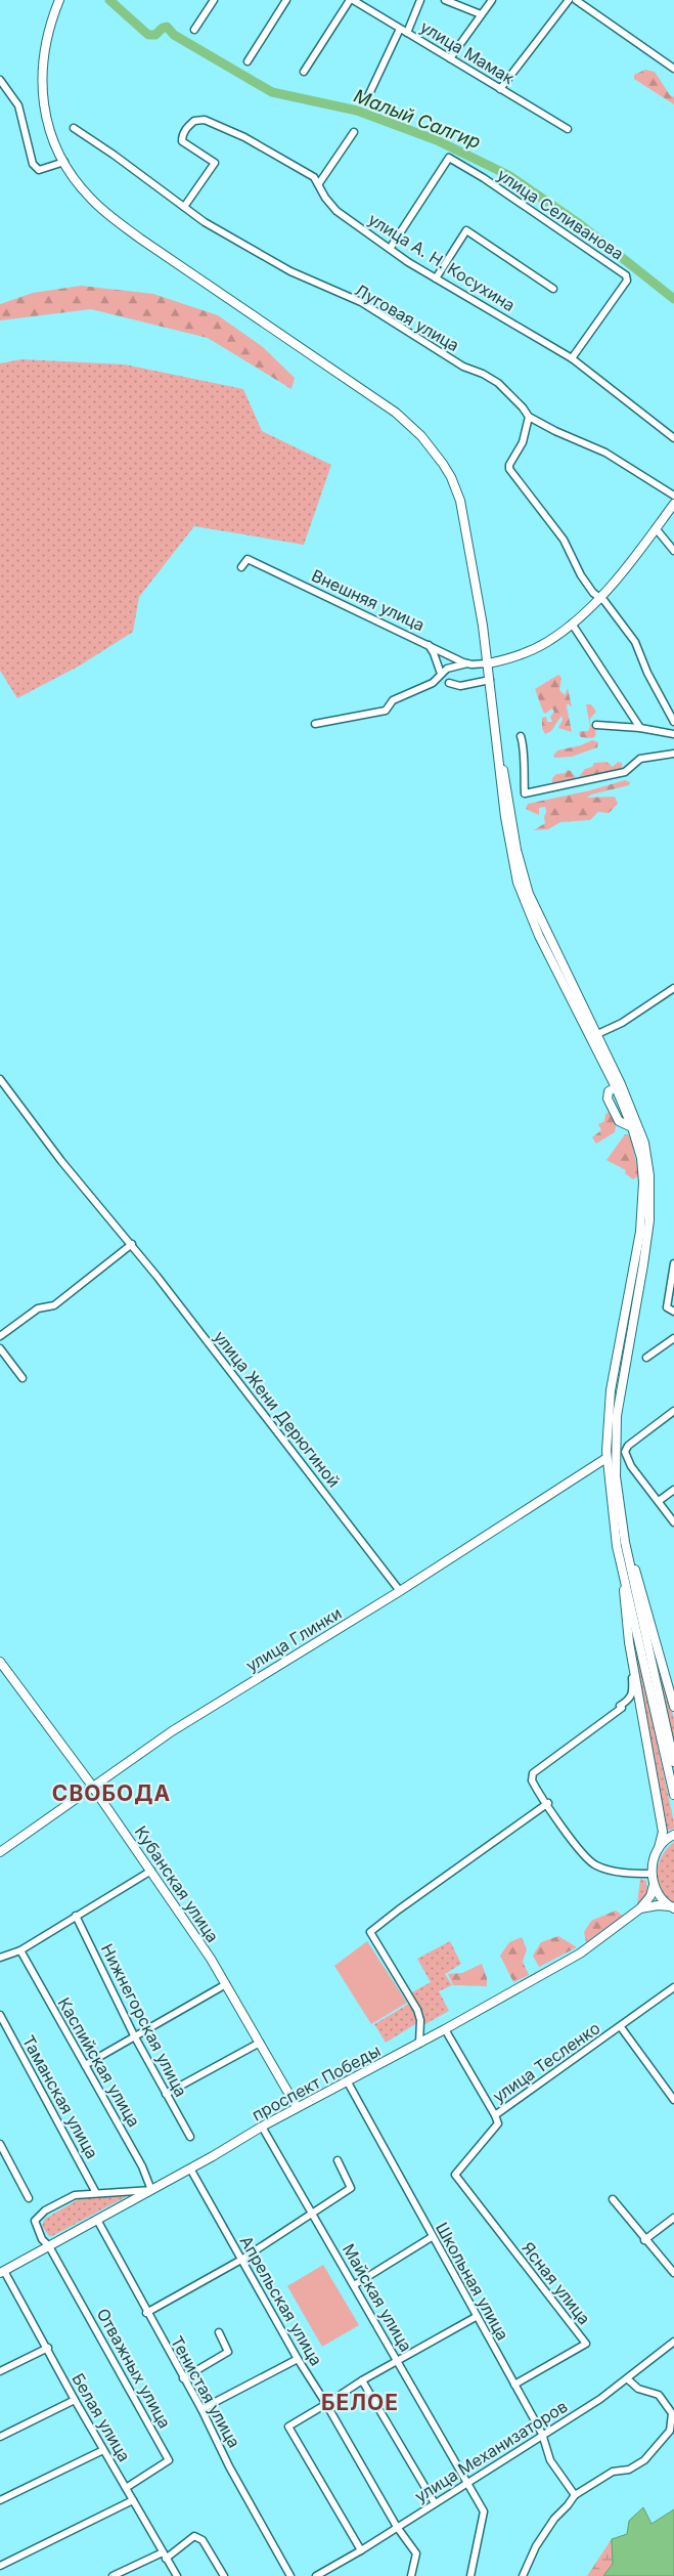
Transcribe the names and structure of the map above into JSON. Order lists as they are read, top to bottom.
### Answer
{
  "streets": {
    "main road": ["улица Глинки", "Кубанская улица", "проспект Победы"],
    "street": [
      "улица Мамак",
      "улица Селиванова",
      "улица А. Н. Косухина",
      "Луговая улица",
      "Внешняя улица",
      "улица Жени Дерюгиной",
      "Нижнегорская улица",
      "Каспийская улица",
      "улица Тесленко",
      "Таманская улица",
      "Школьная улица",
      "Ясная улица",
      "Майская улица",
      "Апрельская улица",
      "Отважных улица",
      "Тенистая улица",
      "Белая улица",
      "улица Механизаторов"
    ]
  },
  "crossings": [
    ["улица Селиванова", "улица А. Н. Косухина"],
    ["улица А. Н. Косухина", "Луговая улица"],
    ["улица Жени Дерюгиной", "улица Глинки"],
    ["улица Глинки", "Кубанская улица"],
    ["Кубанская улица", "проспект Победы"],
    ["Каспийская улица", "проспект Победы"],
    ["улица Тесленко", "Ясная улица"],
    ["проспект Победы", "Школьная улица"],
    ["проспект Победы", "Майская улица"],
    ["проспект Победы", "Апрельская улица"],
    ["проспект Победы", "Отважных улица"],
    ["проспект Победы", "Тенистая улица"],
    ["проспект Победы", "Белая улица"],
    ["Школьная улица", "Ясная улица"],
    ["Школьная улица", "улица Механизаторов"],
    ["Майская улица", "улица Механизаторов"],
    ["Апрельская улица", "улица Механизаторов"],
    ["Отважных улица", "Белая улица"]
  ],
  "districts": ["СВОБОДА", "БЕЛОЕ"],
  "water": ["Малый Салгир"]
}
